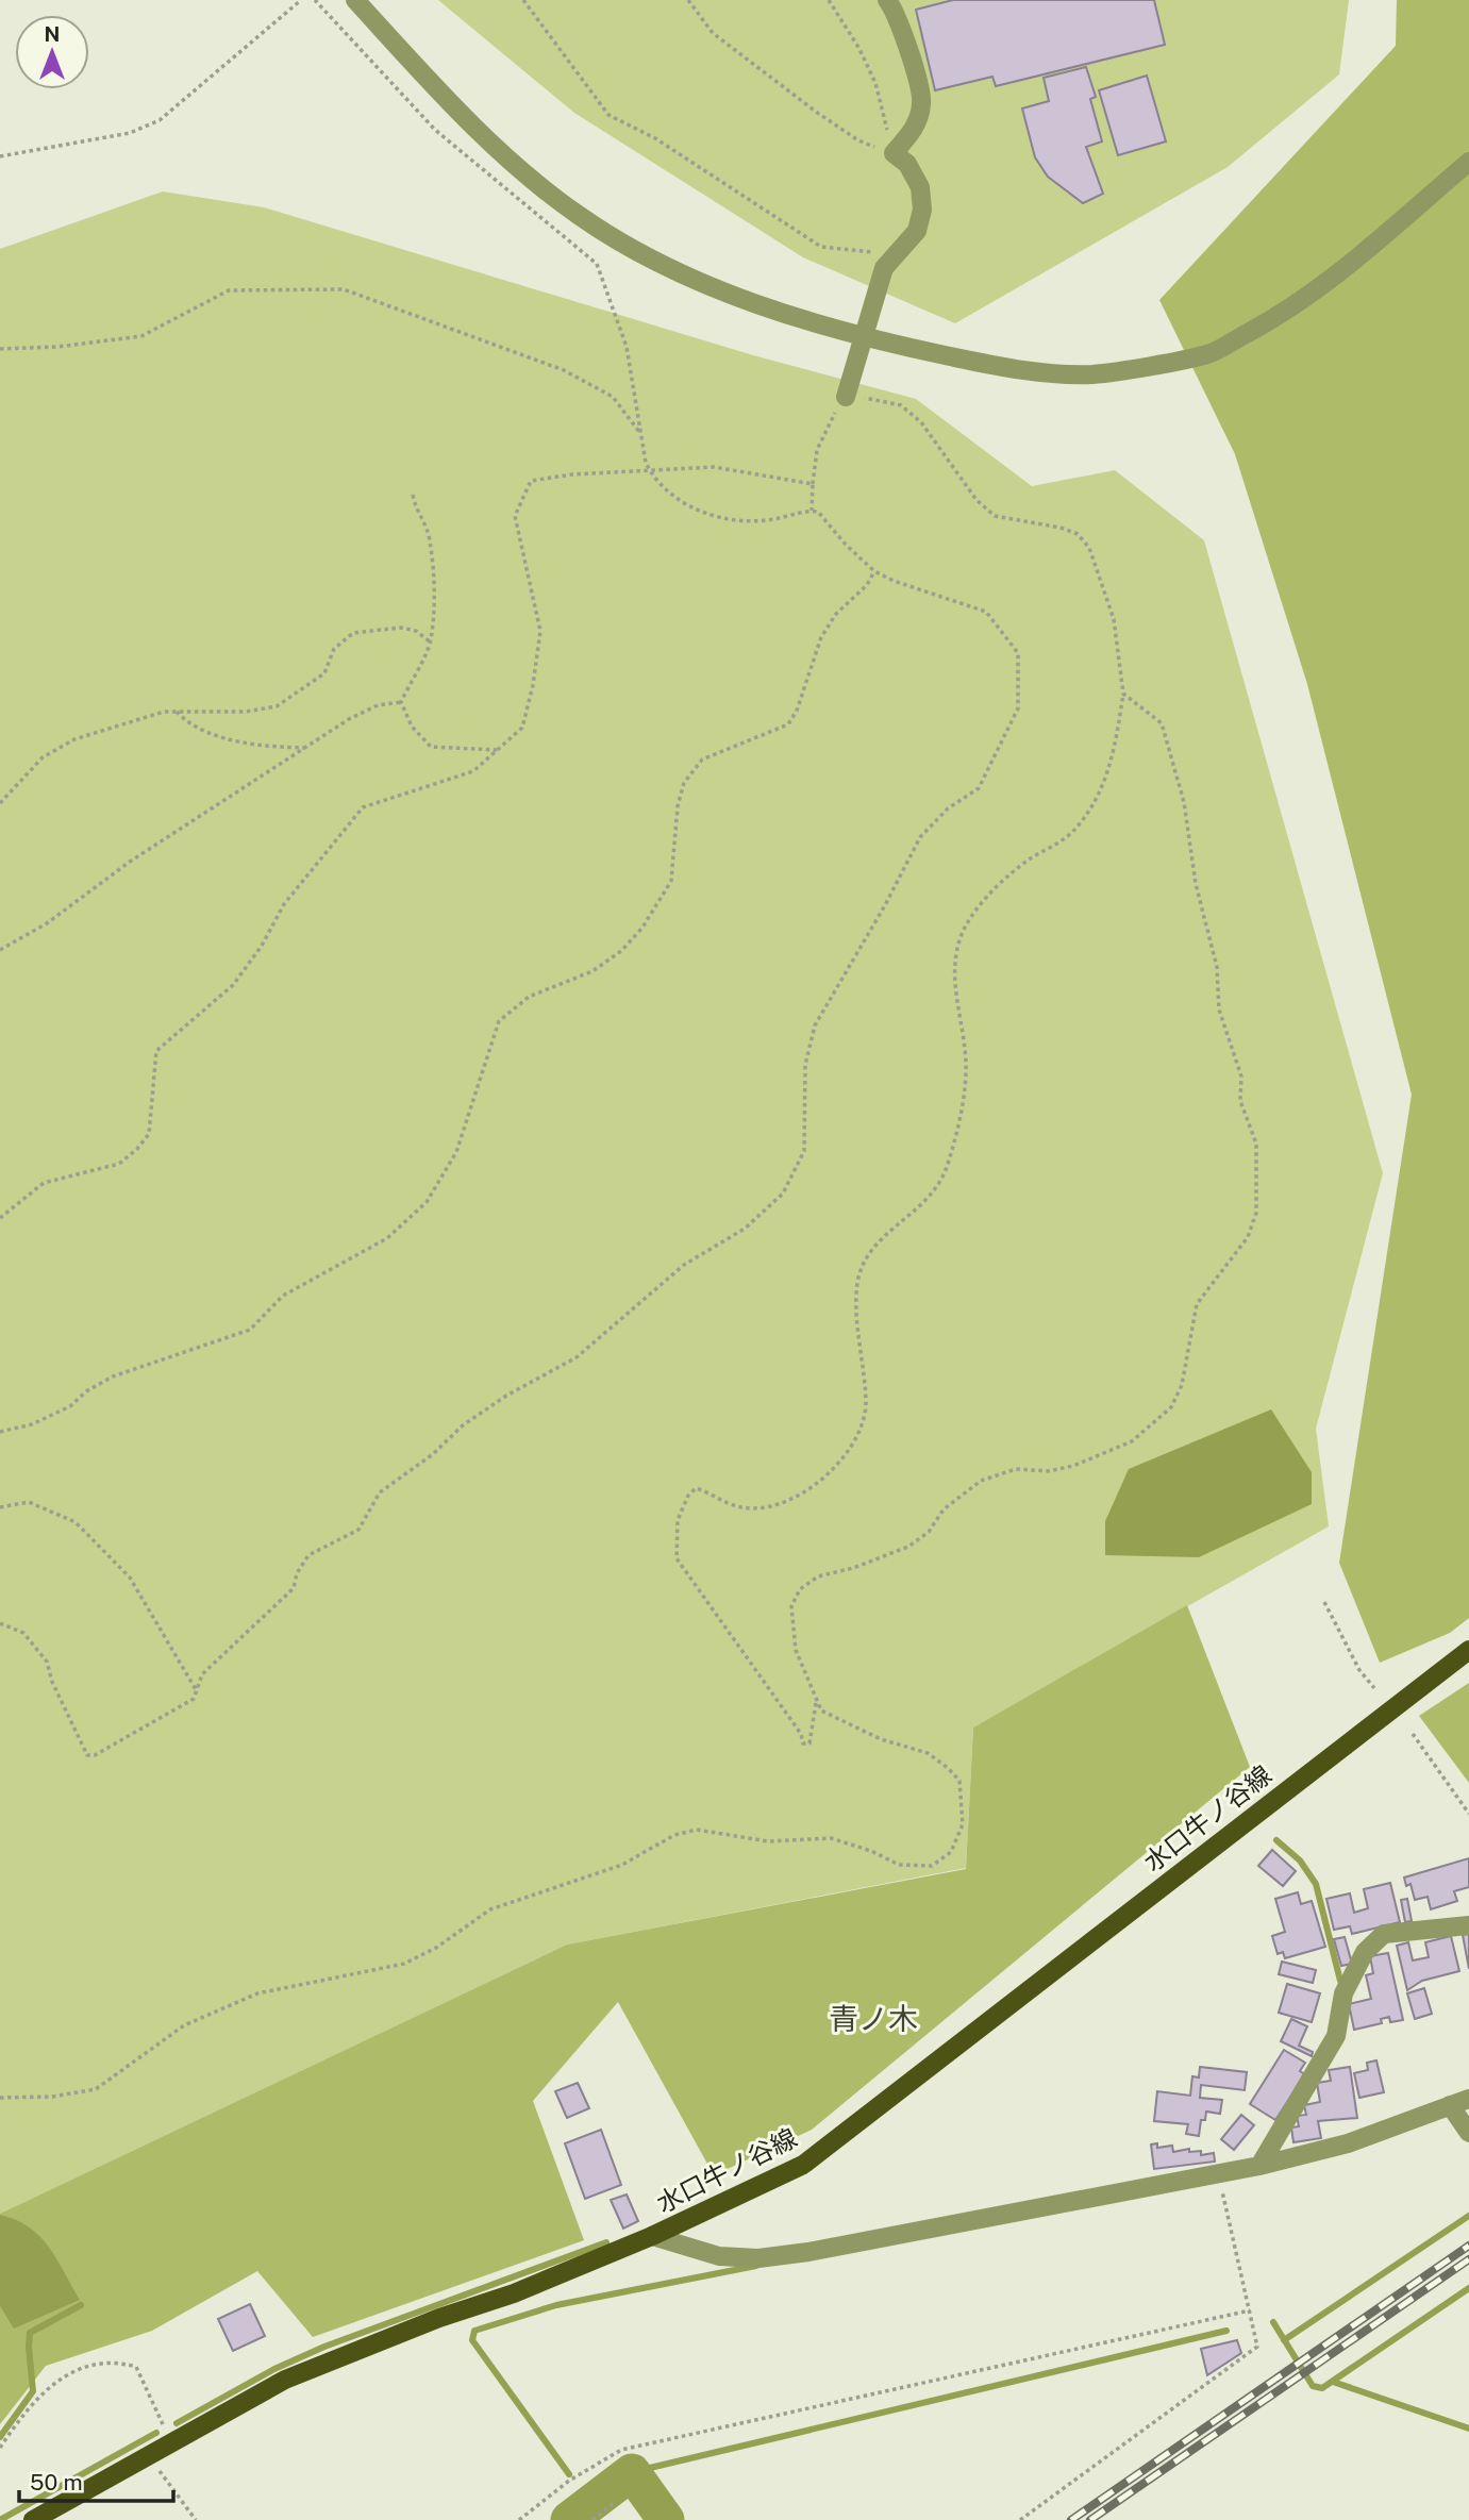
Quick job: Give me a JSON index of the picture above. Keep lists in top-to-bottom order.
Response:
{
  "streets": {
    "main road": ["水口牛ノ谷線"]
  },
  "districts": ["青ノ木"],
  "scale_bar": "50 m",
  "north": "top"
}
